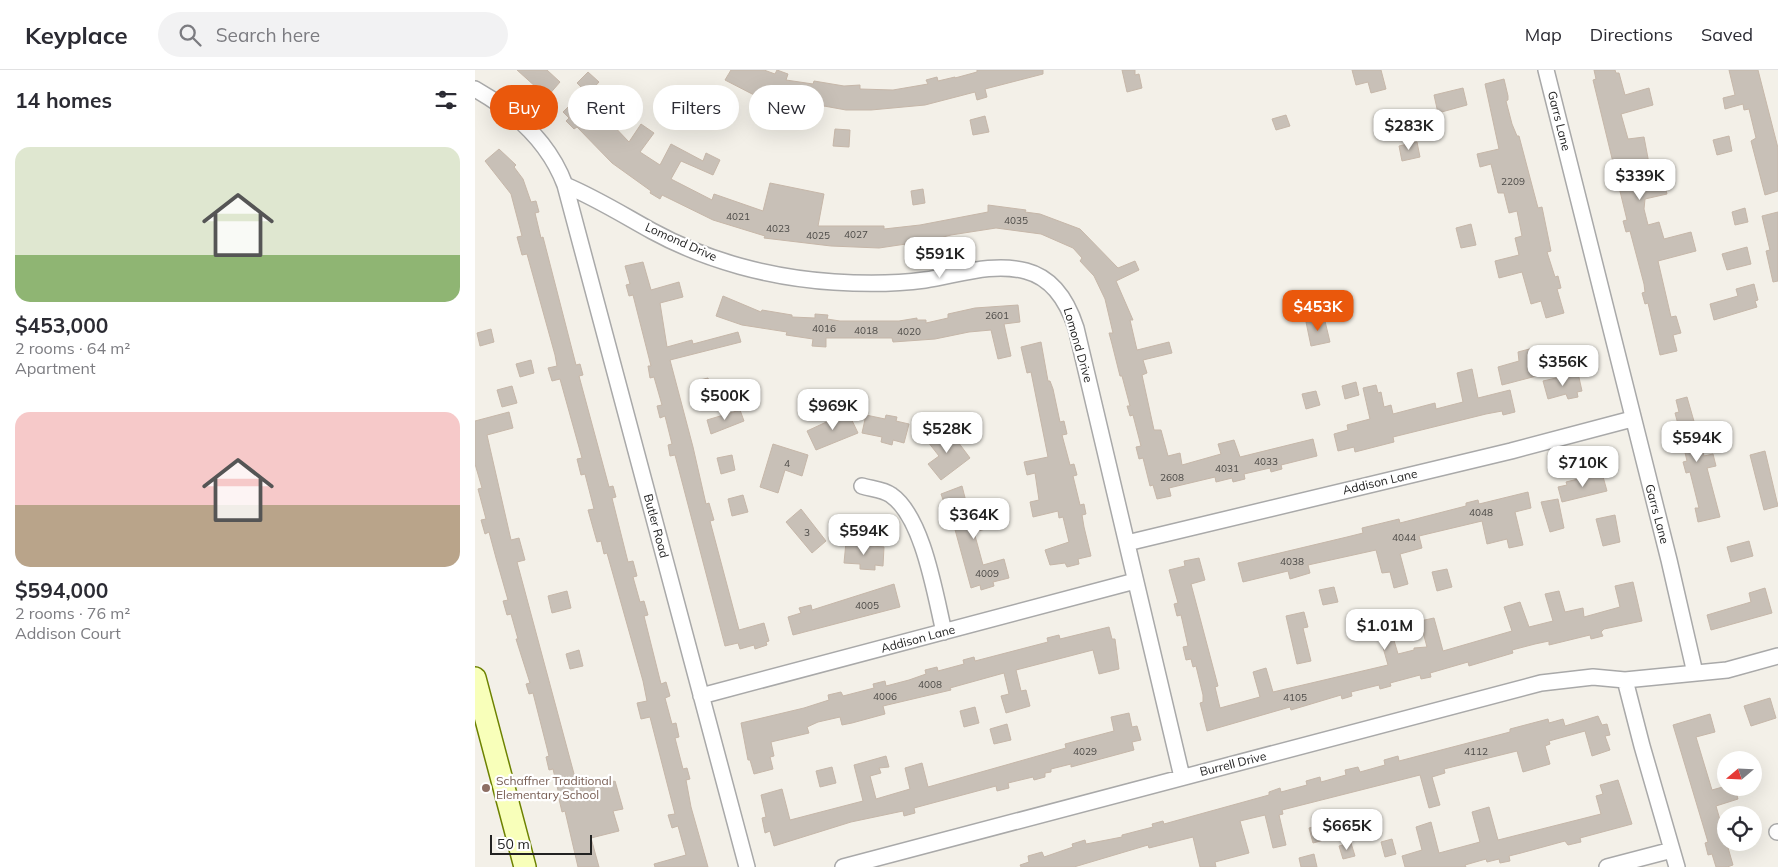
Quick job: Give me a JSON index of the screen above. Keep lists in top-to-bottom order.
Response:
{
  "streets": {
    "street": [
      "Garrs Lane",
      "Lomond Drive",
      "Addison Lane",
      "Butler Road",
      "Burrell Drive"
    ]
  },
  "crossings": [
    ["Garrs Lane", "Addison Lane"],
    ["Lomond Drive", "Addison Lane"],
    ["Lomond Drive", "Butler Road"],
    ["Lomond Drive", "Burrell Drive"],
    ["Addison Lane", "Butler Road"]
  ],
  "places": ["Schaffner Traditional Elementary School"],
  "house_numbers": [
    "2209",
    "4021",
    "4035",
    "4023",
    "4027",
    "4025",
    "2601",
    "4016",
    "4018",
    "4020",
    "4033",
    "4",
    "4031",
    "2608",
    "4048",
    "3",
    "4044",
    "4038",
    "4009",
    "4005",
    "4008",
    "4006",
    "4105",
    "4029",
    "4112"
  ],
  "scale_bar": "50 m",
  "north": "left",
  "page": {
    "header": "Keyplace",
    "search": "Search here",
    "nav": ["Map", "Directions", "Saved"],
    "heading": "14 homes",
    "chip": [
      "Buy",
      "Rent",
      "Filters",
      "New"
    ],
    "price": [
      "$283K",
      "$339K",
      "$591K",
      "$453K",
      "$356K",
      "$500K",
      "$969K",
      "$528K",
      "$594K",
      "$710K",
      "$364K",
      "$594K",
      "$1.01M",
      "$665K"
    ],
    "list": [
      {
        "name": "$453,000",
        "note": "2 rooms · 64 m² · Apartment"
      },
      {
        "name": "$594,000",
        "note": "2 rooms · 76 m² · Addison Court"
      }
    ],
    "scale": "50 m"
  }
}
